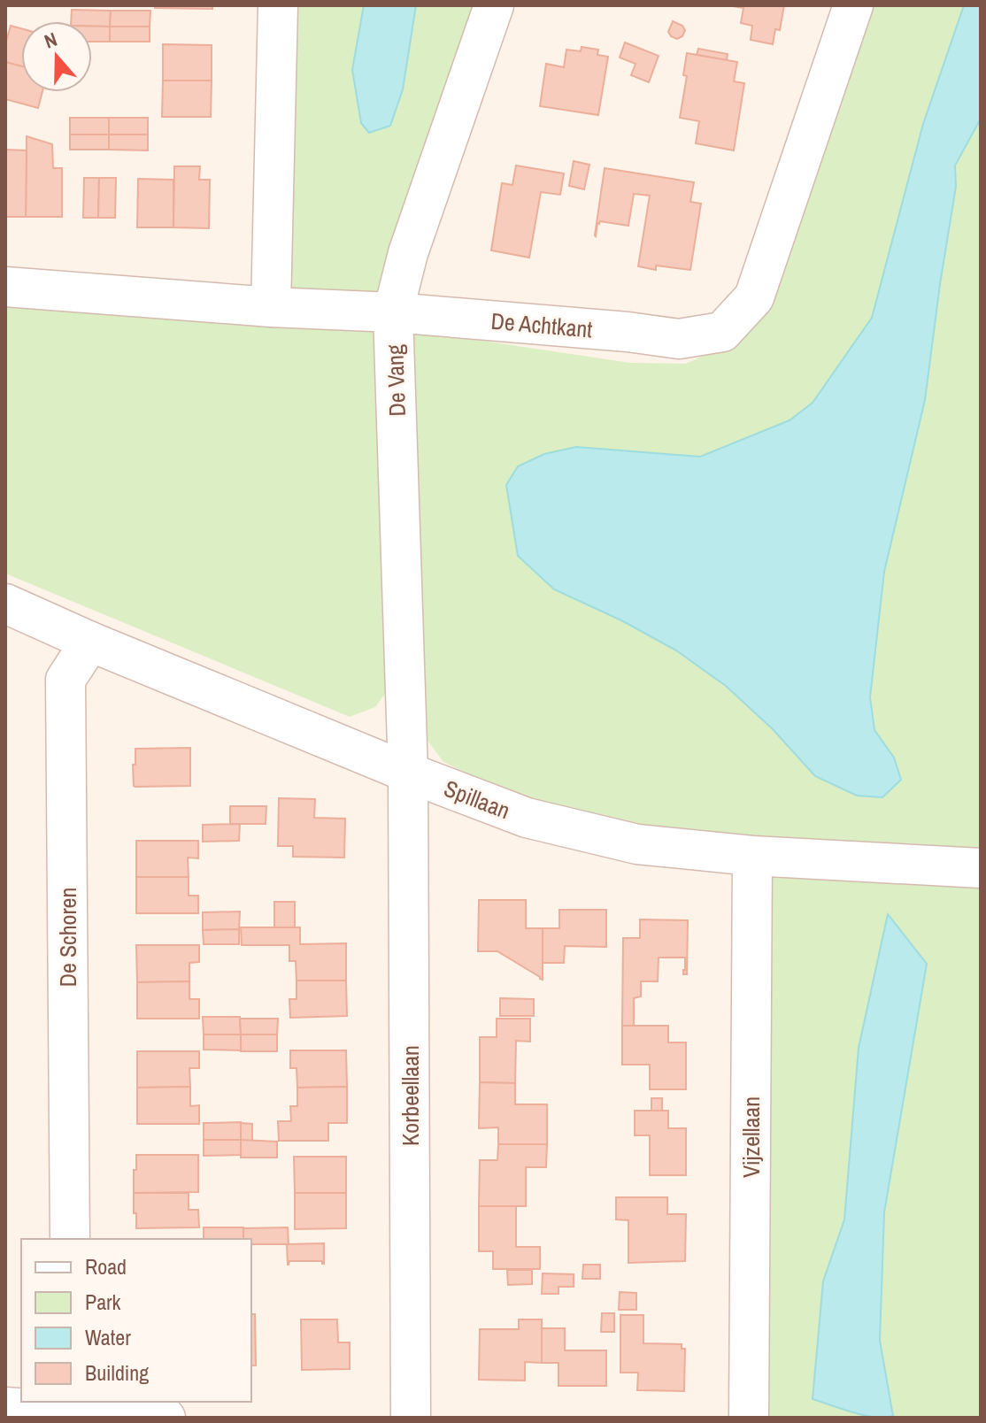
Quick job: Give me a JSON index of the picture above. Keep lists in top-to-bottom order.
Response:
{
  "streets": {
    "street": [
      "De Achtkant",
      "De Vang",
      "Spillaan",
      "De Schoren",
      "Korbeellaan",
      "Vijzellaan"
    ]
  },
  "crossings": [
    ["De Achtkant", "De Vang"],
    ["De Vang", "Spillaan"],
    ["De Vang", "Korbeellaan"],
    ["Spillaan", "De Schoren"],
    ["Spillaan", "Korbeellaan"],
    ["Spillaan", "Vijzellaan"]
  ],
  "legend": [
    "Road",
    "Park",
    "Water",
    "Building"
  ],
  "north": "top"
}
